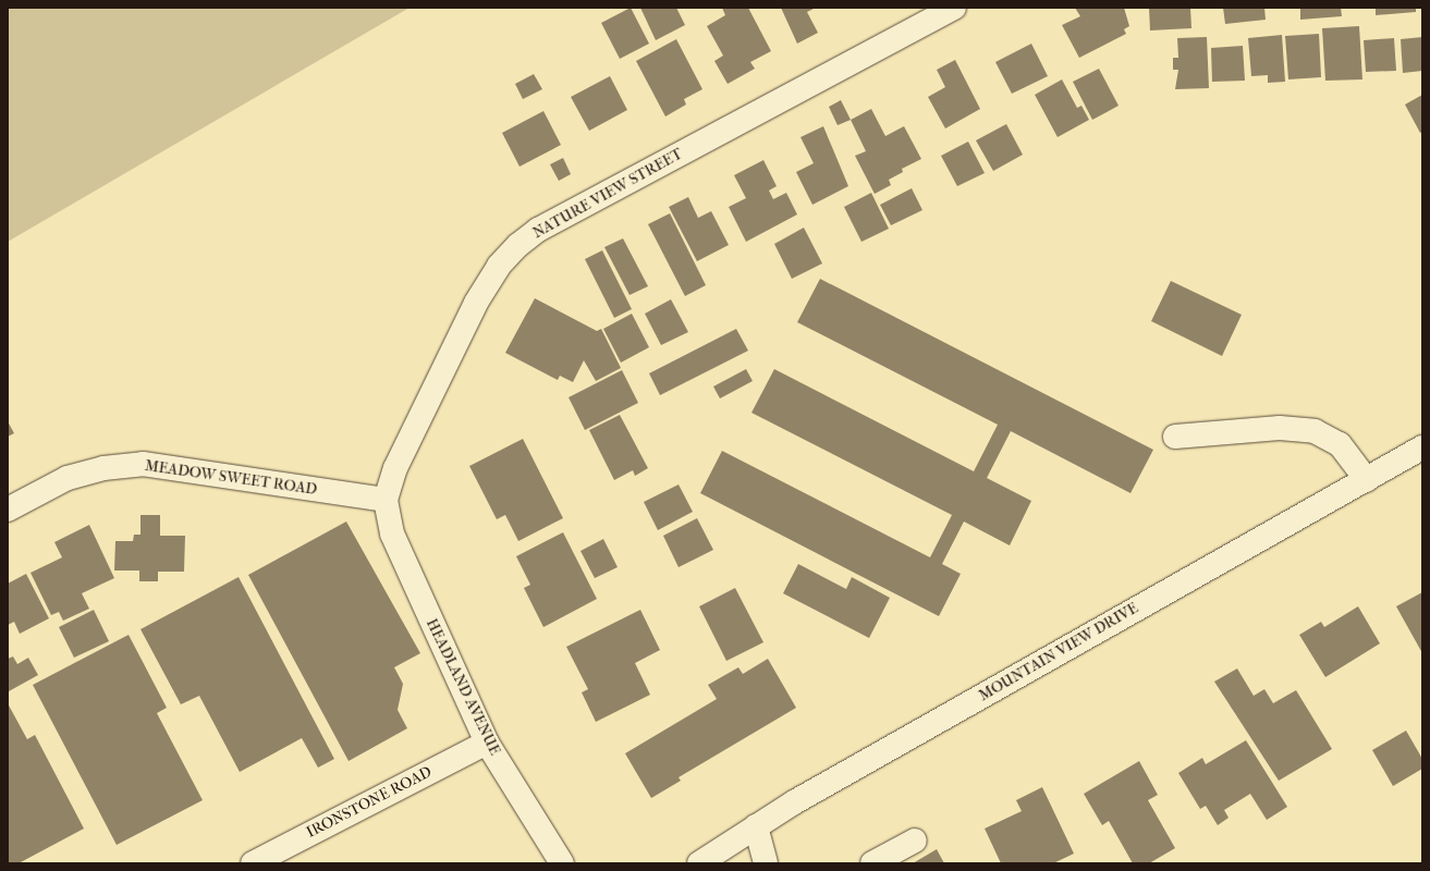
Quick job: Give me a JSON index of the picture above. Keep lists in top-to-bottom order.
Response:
{
  "streets": {
    "street": [
      "NATURE VIEW STREET",
      "MEADOW SWEET ROAD",
      "MOUNTAIN VIEW DRIVE",
      "HEADLAND AVENUE",
      "IRONSTONE ROAD"
    ]
  },
  "crossings": [
    ["NATURE VIEW STREET", "MEADOW SWEET ROAD"],
    ["NATURE VIEW STREET", "HEADLAND AVENUE"],
    ["MEADOW SWEET ROAD", "HEADLAND AVENUE"],
    ["HEADLAND AVENUE", "IRONSTONE ROAD"]
  ]
}
